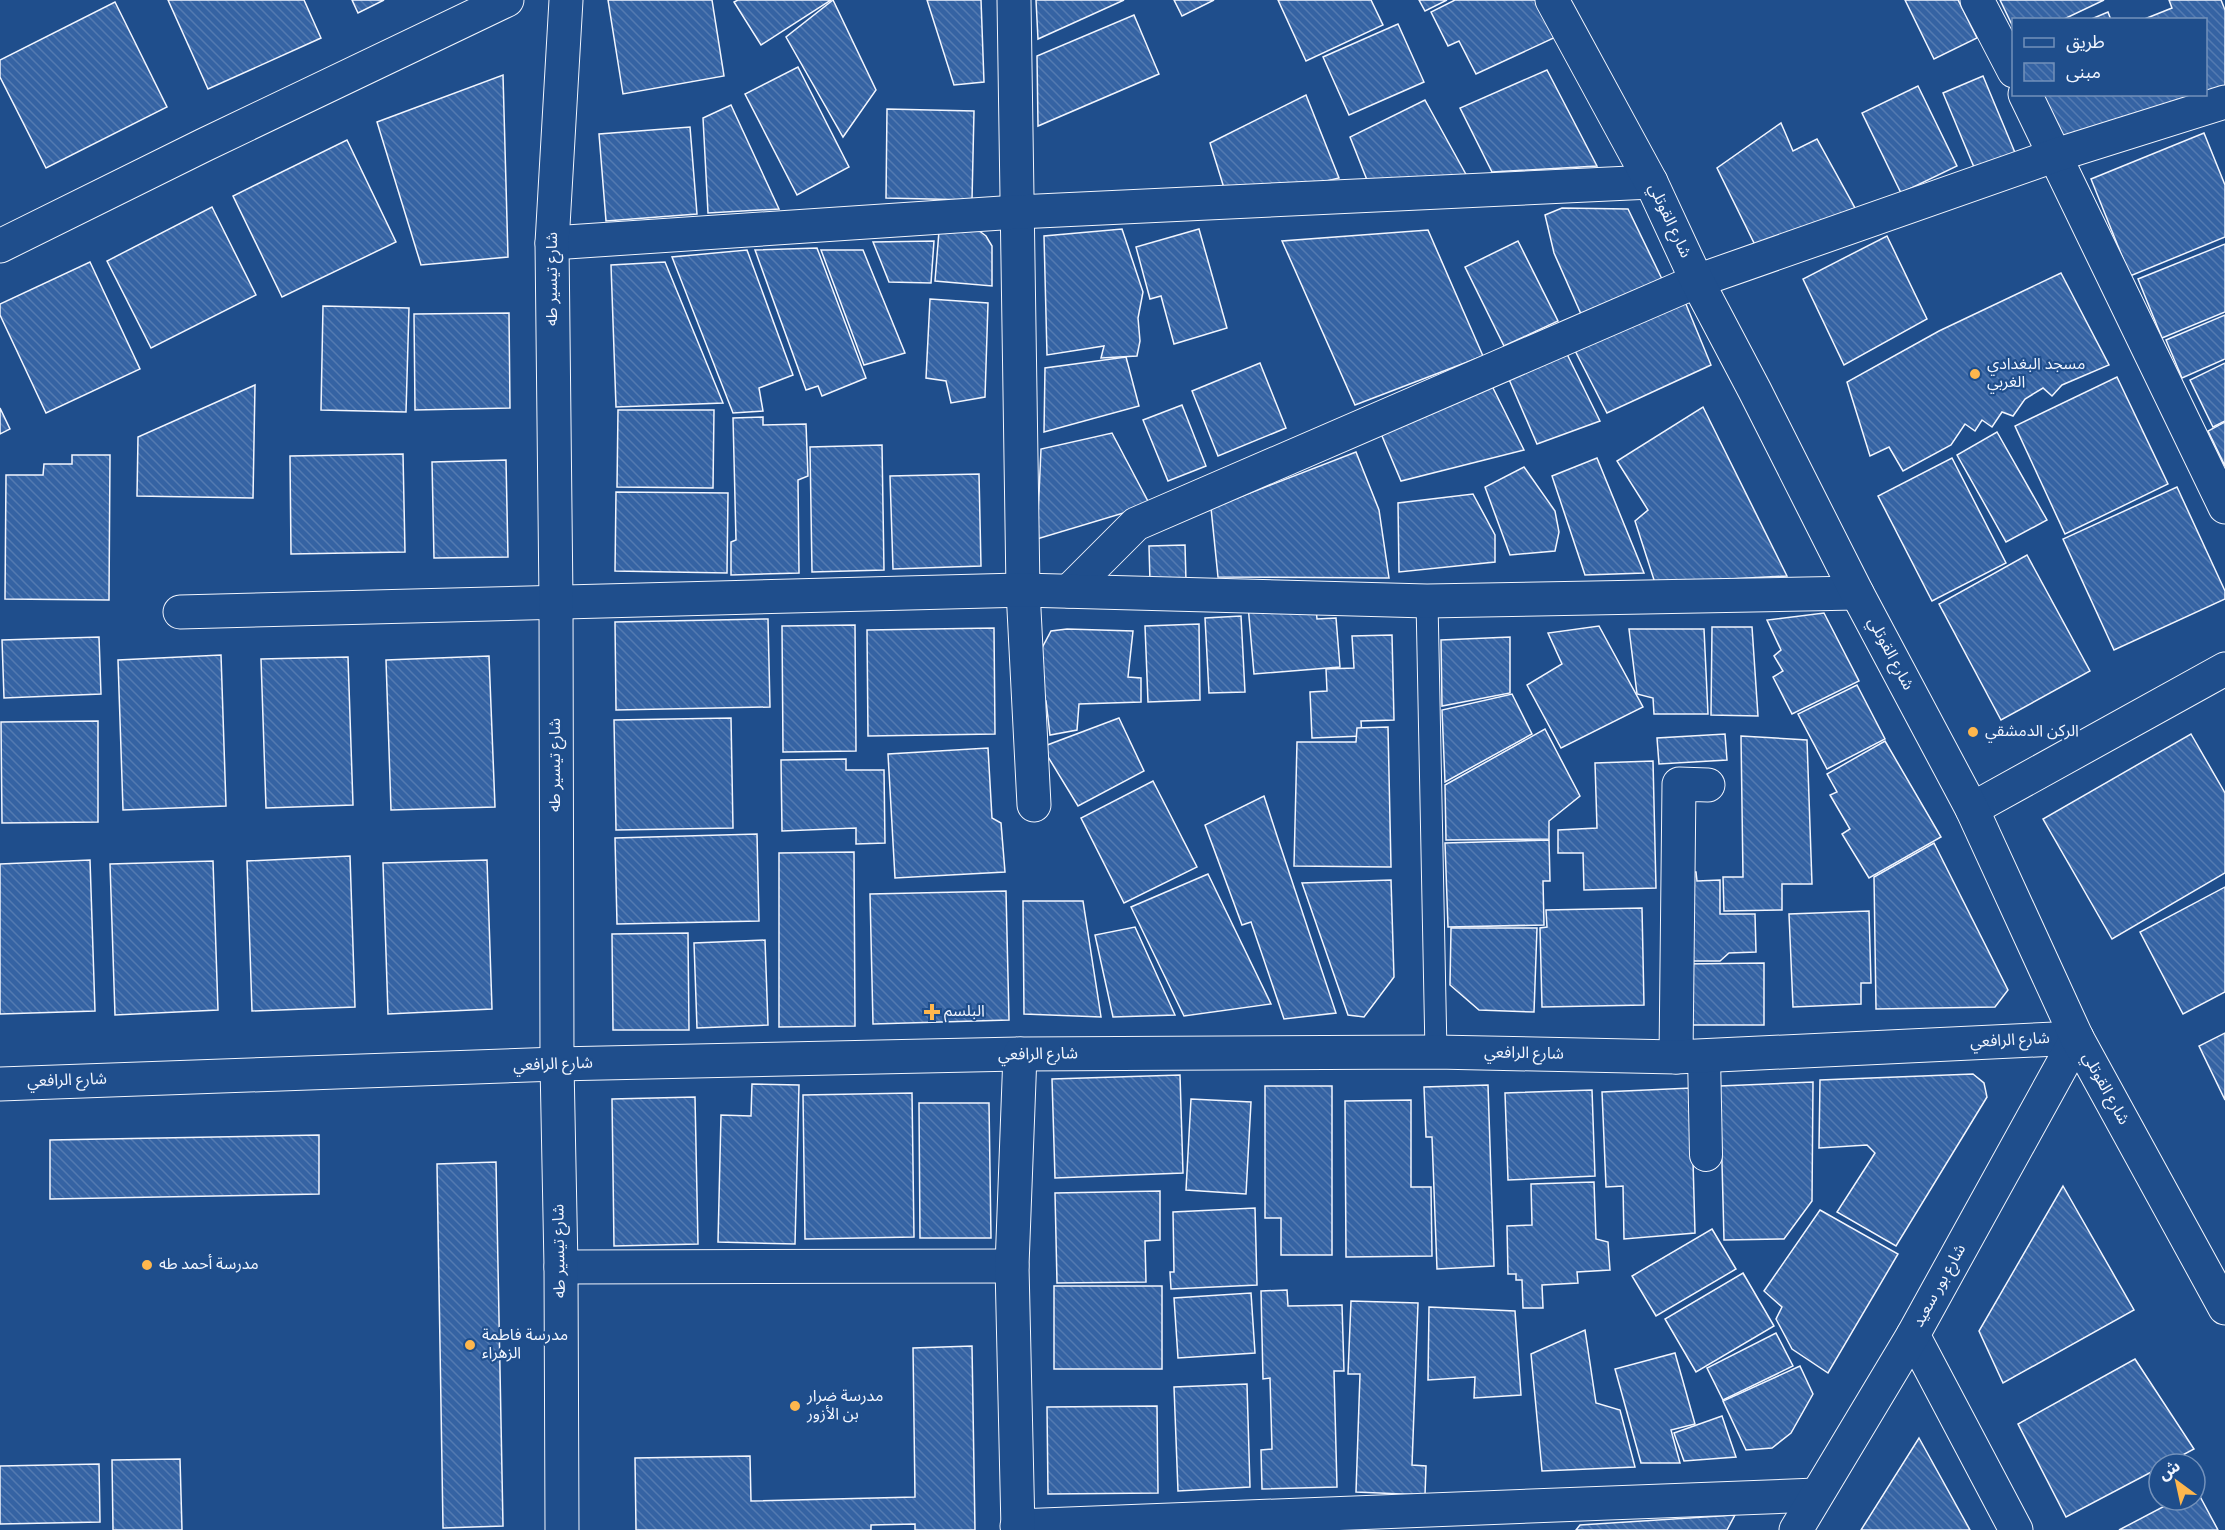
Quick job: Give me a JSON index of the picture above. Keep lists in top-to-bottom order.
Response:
{
  "streets": {
    "street": [
      "شارع القوتلي",
      "شارع تيسير طه",
      "شارع الرافعي",
      "شارع بور سعيد"
    ]
  },
  "crossings": [
    ["شارع القوتلي", "شارع الرافعي"],
    ["شارع القوتلي", "شارع بور سعيد"],
    ["شارع تيسير طه", "شارع الرافعي"],
    ["شارع الرافعي", "شارع بور سعيد"]
  ],
  "places": {
    "other": [
      "مسجد البغدادي الغربي",
      "الركن الدمشقي",
      "مدرسة أحمد طه",
      "مدرسة فاطمة الزهراء",
      "مدرسة ضرار بن الأزور"
    ],
    "health": ["البلسم"]
  },
  "legend": ["طريق", "مبنى"],
  "north": "top left"
}
